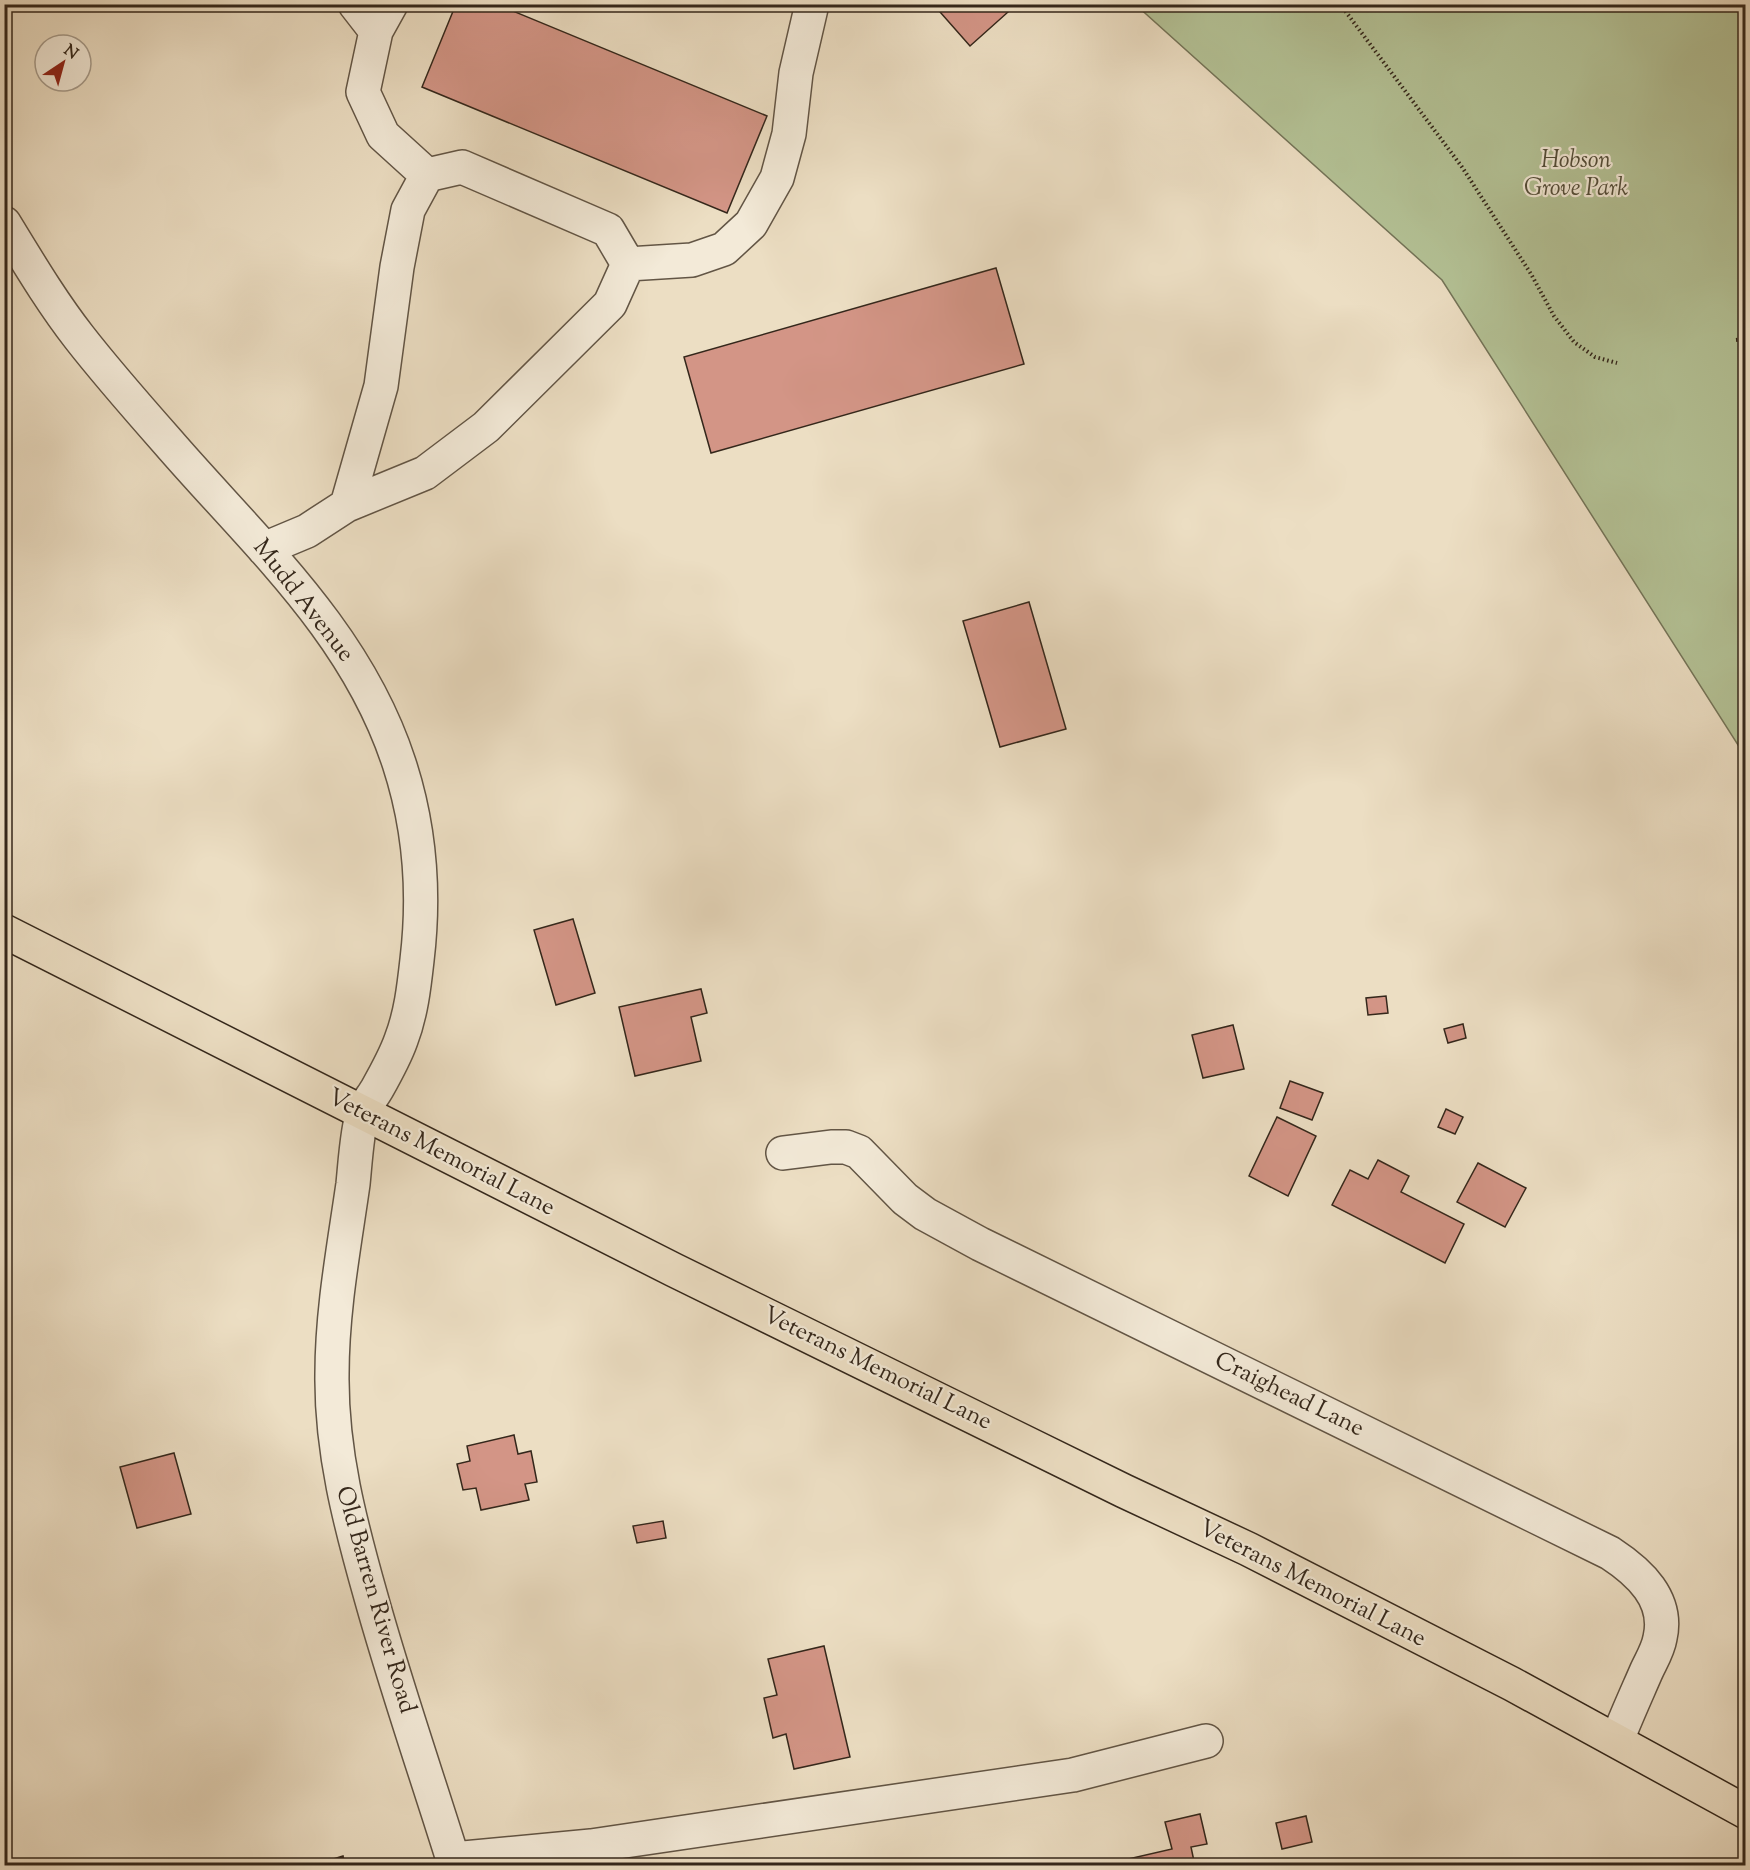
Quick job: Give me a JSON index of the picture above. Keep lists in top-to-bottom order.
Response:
{
  "streets": {
    "main road": ["Veterans Memorial Lane"],
    "street": ["Mudd Avenue", "Craighead Lane", "Old Barren River Road"]
  },
  "crossings": [
    ["Mudd Avenue", "Veterans Memorial Lane"],
    ["Mudd Avenue", "Old Barren River Road"],
    ["Veterans Memorial Lane", "Craighead Lane"],
    ["Veterans Memorial Lane", "Old Barren River Road"]
  ],
  "parks": ["Hobson Grove Park"],
  "north": "top right"
}
